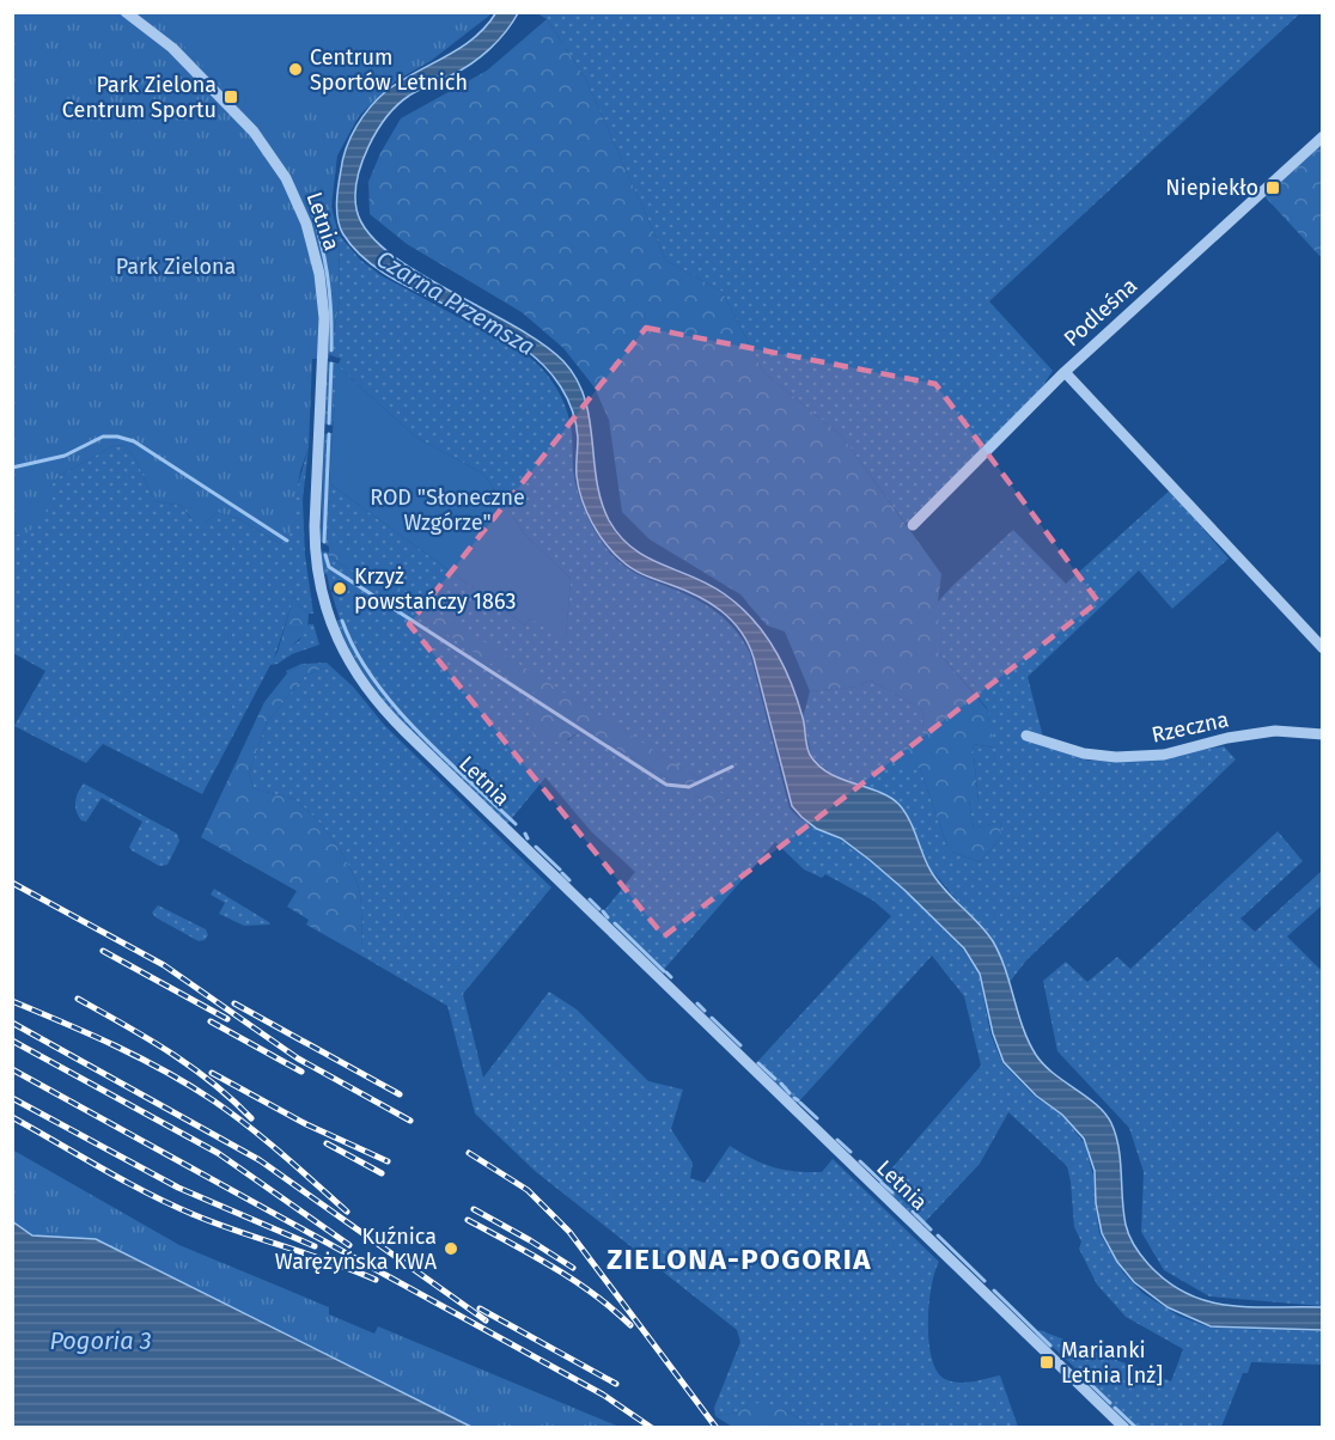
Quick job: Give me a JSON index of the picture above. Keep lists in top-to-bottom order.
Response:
{
  "streets": {
    "street": ["Letnia", "Podleśna", "Rzeczna"]
  },
  "districts": ["ZIELONA-POGORIA"],
  "water": ["Czarna Przemsza", "Pogoria 3"],
  "parks": ["Park Zielona", "ROD \"Słoneczne Wzgórze\""],
  "places": {
    "other": ["Centrum Sportów Letnich", "Krzyż powstańczy 1863", "Kuźnica Warężyńska KWA"],
    "transit": ["Park Zielona Centrum Sportu", "Niepiekło", "Marianki Letnia [nż]"]
  }
}
